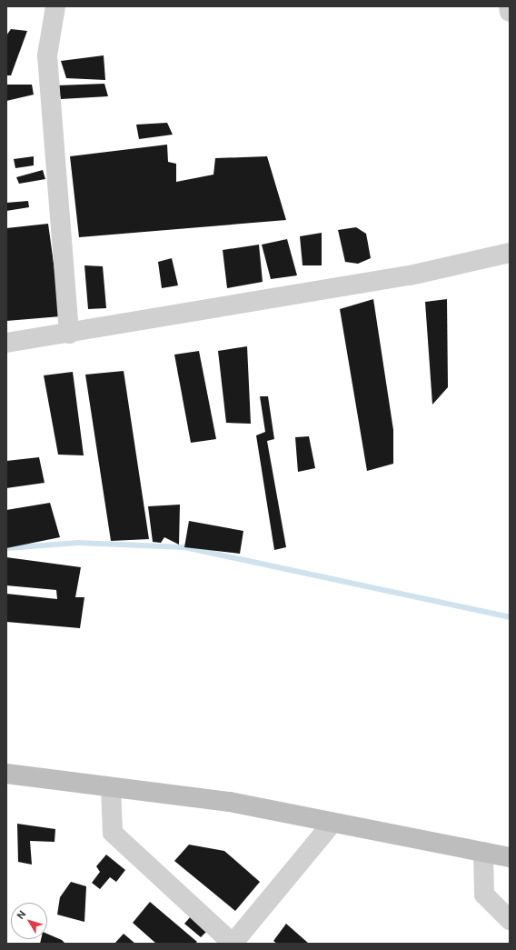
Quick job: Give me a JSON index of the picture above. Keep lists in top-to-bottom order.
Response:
{
  "north": "top left"
}
